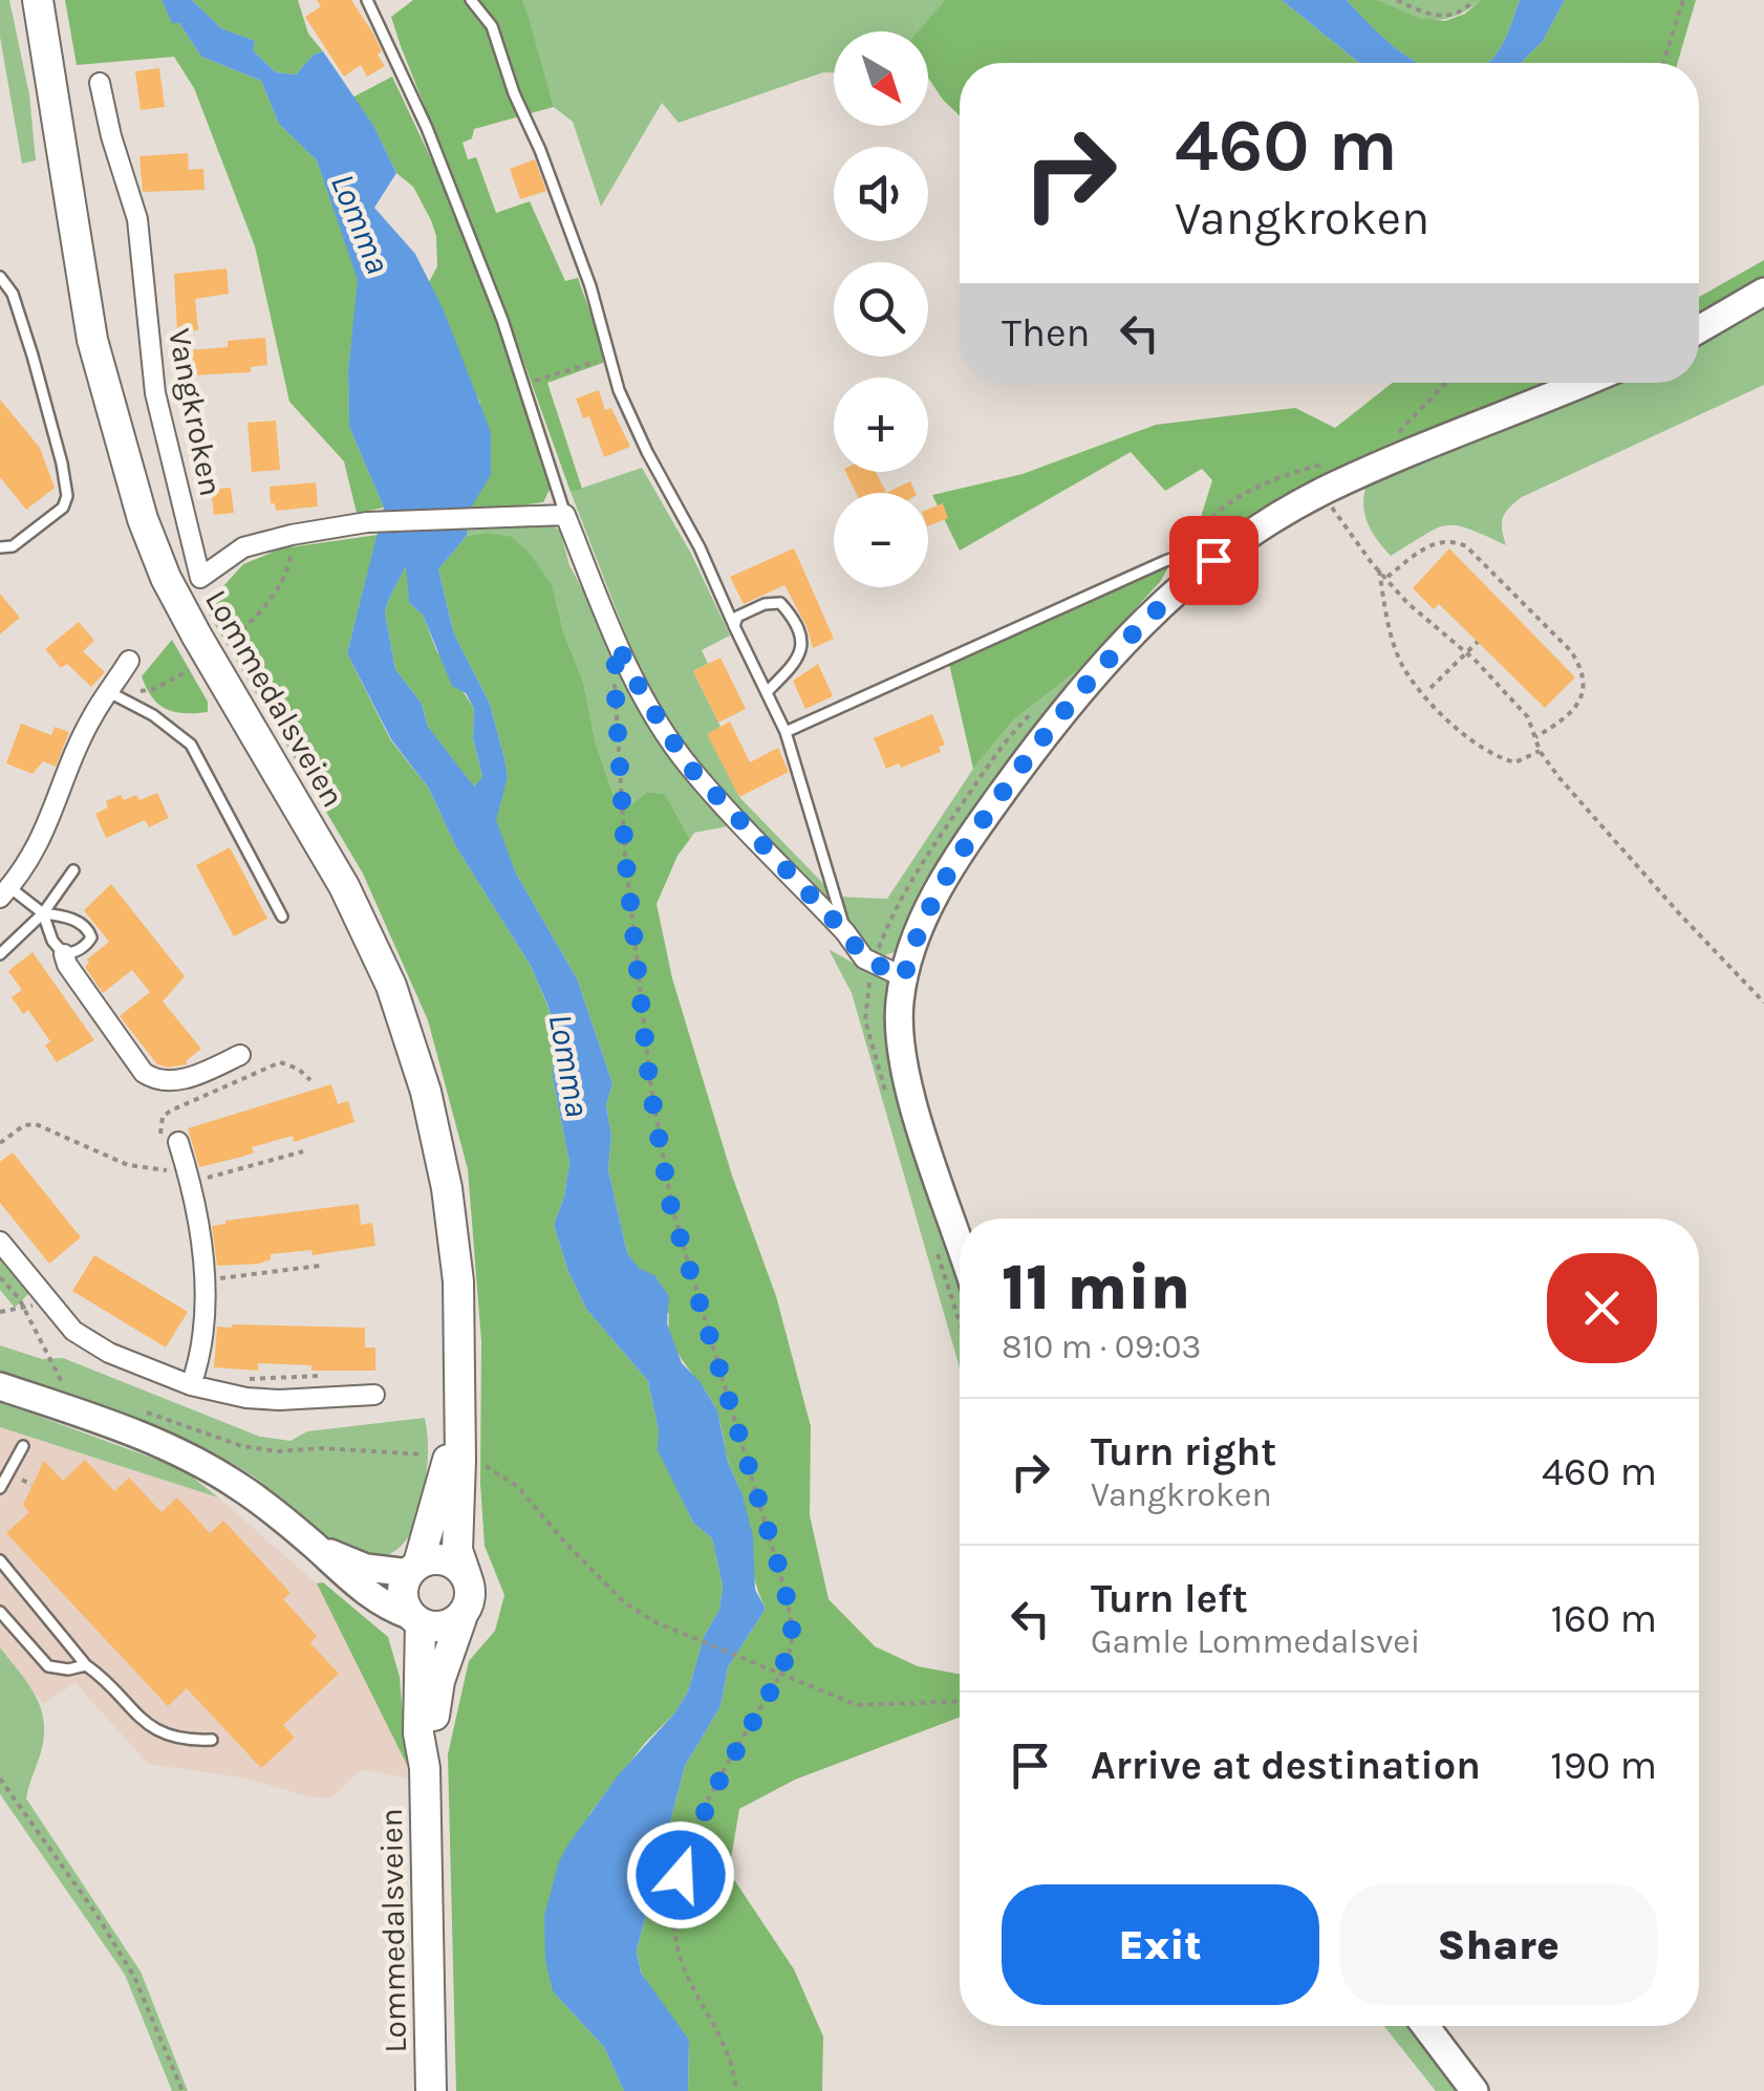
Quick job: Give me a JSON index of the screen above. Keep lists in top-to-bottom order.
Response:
{
  "streets": {
    "main road": ["Lommedalsveien"],
    "street": ["Vangkroken"]
  },
  "water": ["Lomma"],
  "north": "bottom right",
  "page": {
    "map_buttons": ["+", "−"],
    "turn": ["460 m", "Vangkroken"],
    "then": "Then",
    "heading": ["11 min", "810 m · 09:03"],
    "list": [
      {
        "name": "Turn right",
        "note": "Vangkroken",
        "value": "460 m"
      },
      {
        "name": "Turn left",
        "note": "Gamle Lommedalsvei",
        "value": "160 m"
      },
      {
        "name": "Arrive at destination",
        "value": "190 m"
      }
    ],
    "buttons": ["Exit", "Share"]
  }
}
